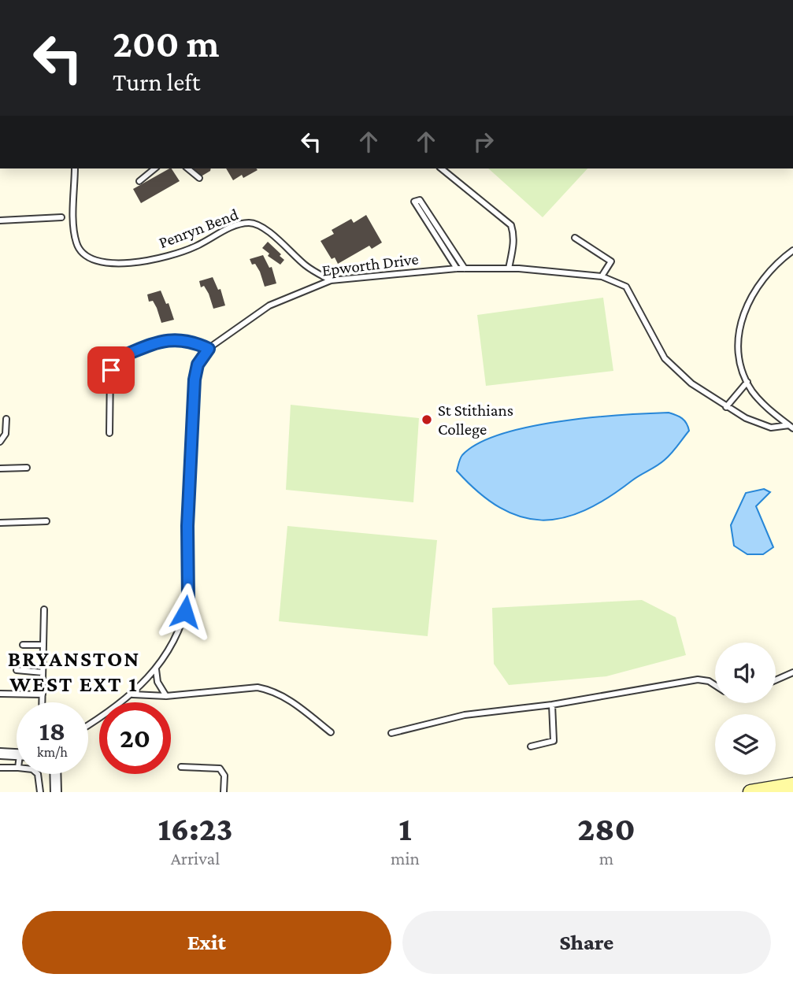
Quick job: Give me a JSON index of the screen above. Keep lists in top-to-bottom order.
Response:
{
  "streets": {
    "lane": ["Penryn Bend", "Epworth Drive"]
  },
  "crossings": [
    ["Penryn Bend", "Epworth Drive"]
  ],
  "districts": ["BRYANSTON WEST EXT 1"],
  "places": ["St Stithians College"],
  "page": {
    "turn": ["200 m", "Turn left"],
    "speed": "18 km/h",
    "limit": "20",
    "eta": [
      "16:23",
      "Arrival",
      "1",
      "min",
      "280",
      "m"
    ],
    "buttons": ["Exit", "Share"]
  }
}
